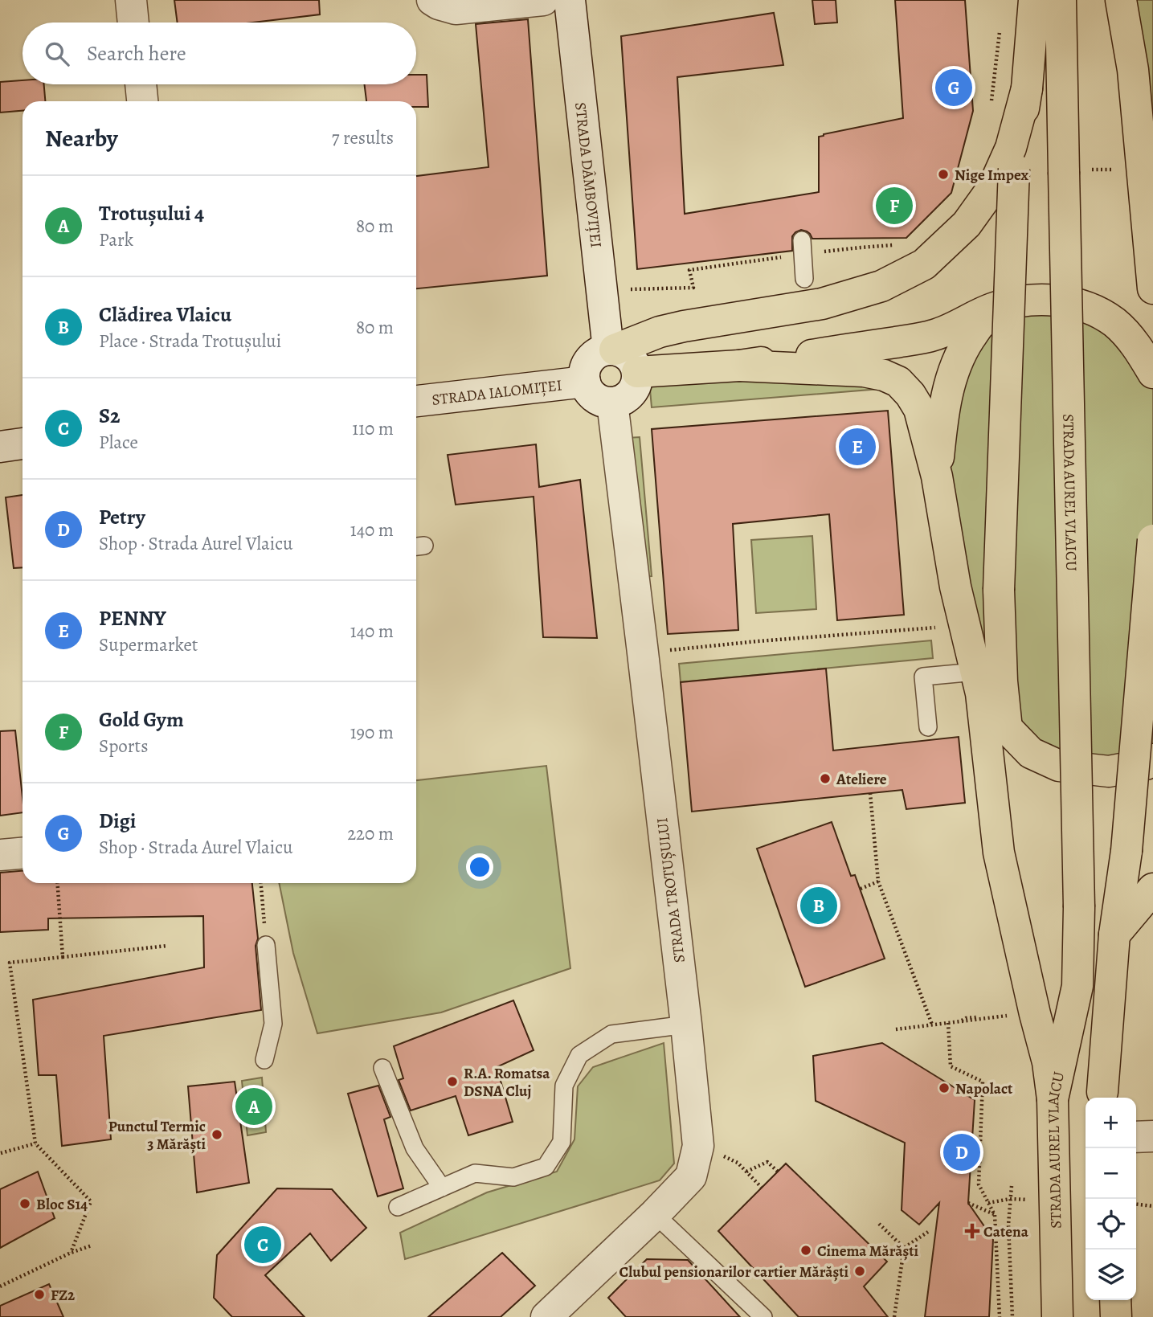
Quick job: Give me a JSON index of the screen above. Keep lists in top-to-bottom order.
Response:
{
  "streets": {
    "main road": ["STRADA AUREL VLAICU"],
    "street": ["STRADA DÂMBOVIȚEI", "STRADA IALOMIȚEI", "STRADA TROTUȘULUI"]
  },
  "crossings": [
    ["STRADA DÂMBOVIȚEI", "STRADA IALOMIȚEI"],
    ["STRADA DÂMBOVIȚEI", "STRADA TROTUȘULUI"],
    ["STRADA IALOMIȚEI", "STRADA TROTUȘULUI"]
  ],
  "places": {
    "other": [
      "Nige Impex",
      "Ateliere",
      "R.A. Romatsa DSNA Cluj",
      "Napolact",
      "Punctul Termic 3 Mărăști",
      "Bloc S14",
      "Cinema Mărăști",
      "Clubul pensionarilor cartier Mărăști",
      "FZ2"
    ],
    "health": ["Catena"]
  },
  "page": {
    "search": "Search here",
    "pins": [
      "G",
      "F",
      "E",
      "B",
      "A",
      "D",
      "C"
    ],
    "heading": ["Nearby", "7 results"],
    "list": [
      {
        "mark": "A",
        "name": "Trotușului 4",
        "note": "Park",
        "value": "80 m"
      },
      {
        "mark": "B",
        "name": "Clădirea Vlaicu",
        "note": "Place · Strada Trotușului",
        "value": "80 m"
      },
      {
        "mark": "C",
        "name": "S2",
        "note": "Place",
        "value": "110 m"
      },
      {
        "mark": "D",
        "name": "Petry",
        "note": "Shop · Strada Aurel Vlaicu",
        "value": "140 m"
      },
      {
        "mark": "E",
        "name": "PENNY",
        "note": "Supermarket",
        "value": "140 m"
      },
      {
        "mark": "F",
        "name": "Gold Gym",
        "note": "Sports",
        "value": "190 m"
      },
      {
        "mark": "G",
        "name": "Digi",
        "note": "Shop · Strada Aurel Vlaicu",
        "value": "220 m"
      }
    ],
    "map_buttons": ["+", "−"]
  }
}
